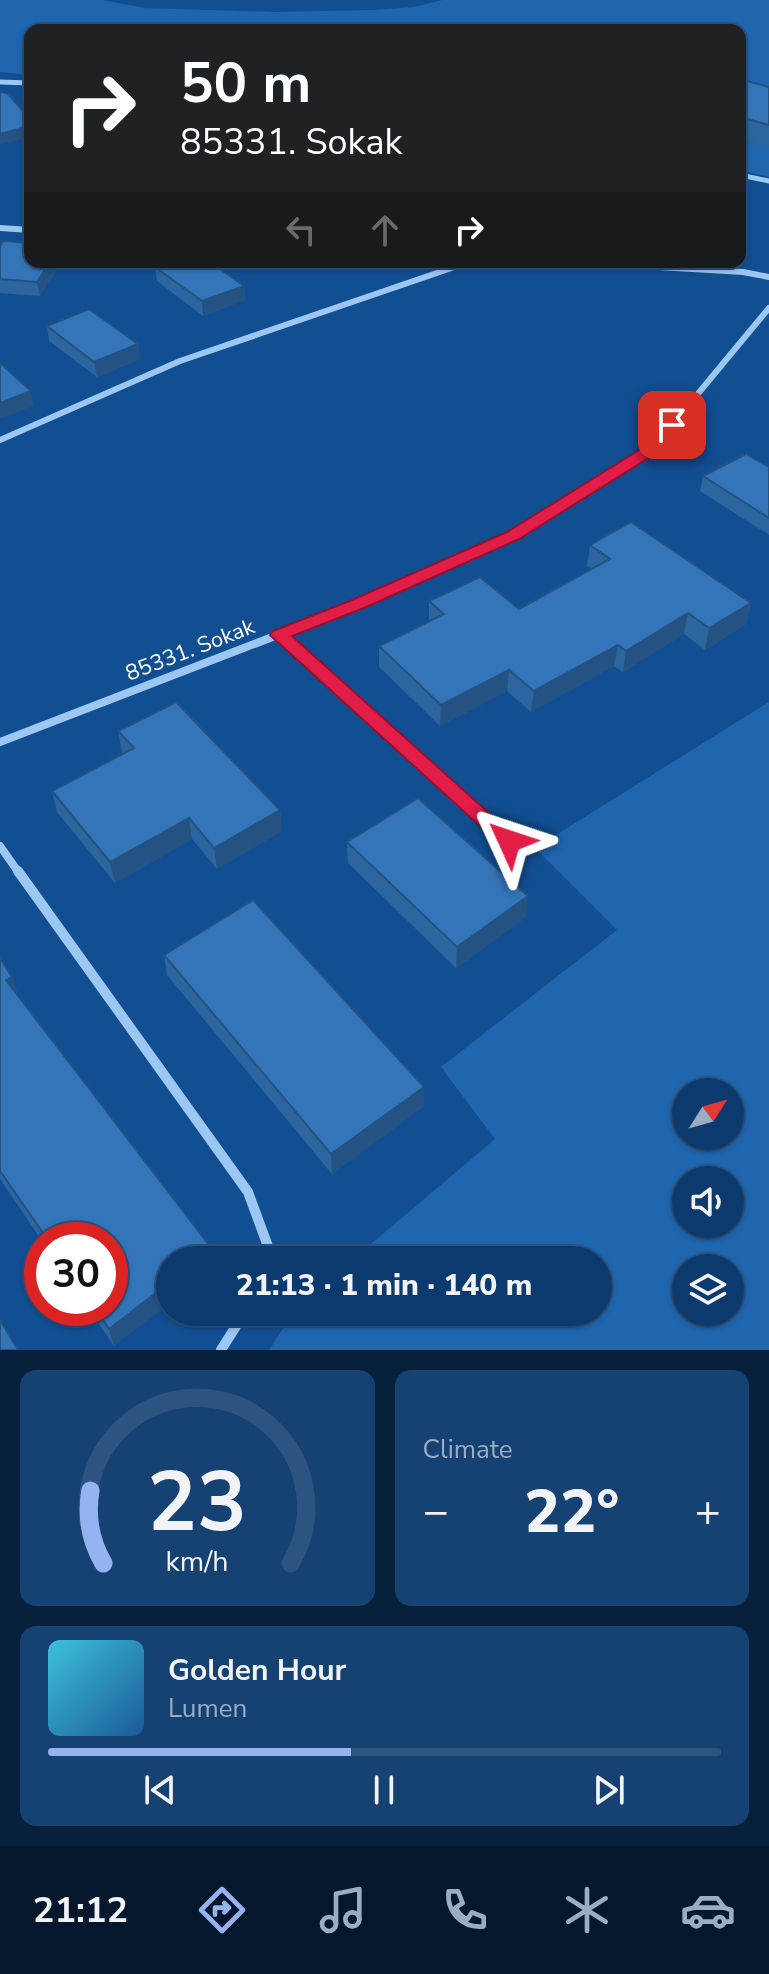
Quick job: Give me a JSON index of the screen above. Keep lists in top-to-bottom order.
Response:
{
  "streets": {
    "street": ["85331. Sokak"]
  },
  "north": "top right",
  "page": {
    "turn": ["50 m", "85331. Sokak"],
    "limit": "30",
    "trip": "21:13 · 1 min · 140 m",
    "tile": "Climate",
    "heat": ["−", "22°", "+"],
    "song": ["Golden Hour", "Lumen"],
    "tabs": "21:12",
    "gauge": ["23", "km/h"]
  }
}
